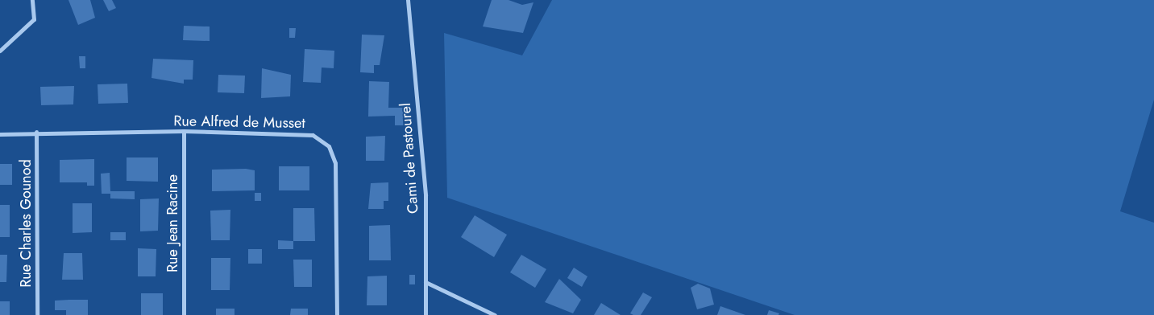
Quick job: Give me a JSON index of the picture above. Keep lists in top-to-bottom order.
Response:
{
  "streets": {
    "street": [
      "Rue Alfred de Musset",
      "Cami de Pastourel",
      "Rue Charles Gounod",
      "Rue Jean Racine"
    ]
  },
  "crossings": [
    ["Rue Alfred de Musset", "Rue Charles Gounod"],
    ["Rue Alfred de Musset", "Rue Jean Racine"]
  ]
}
